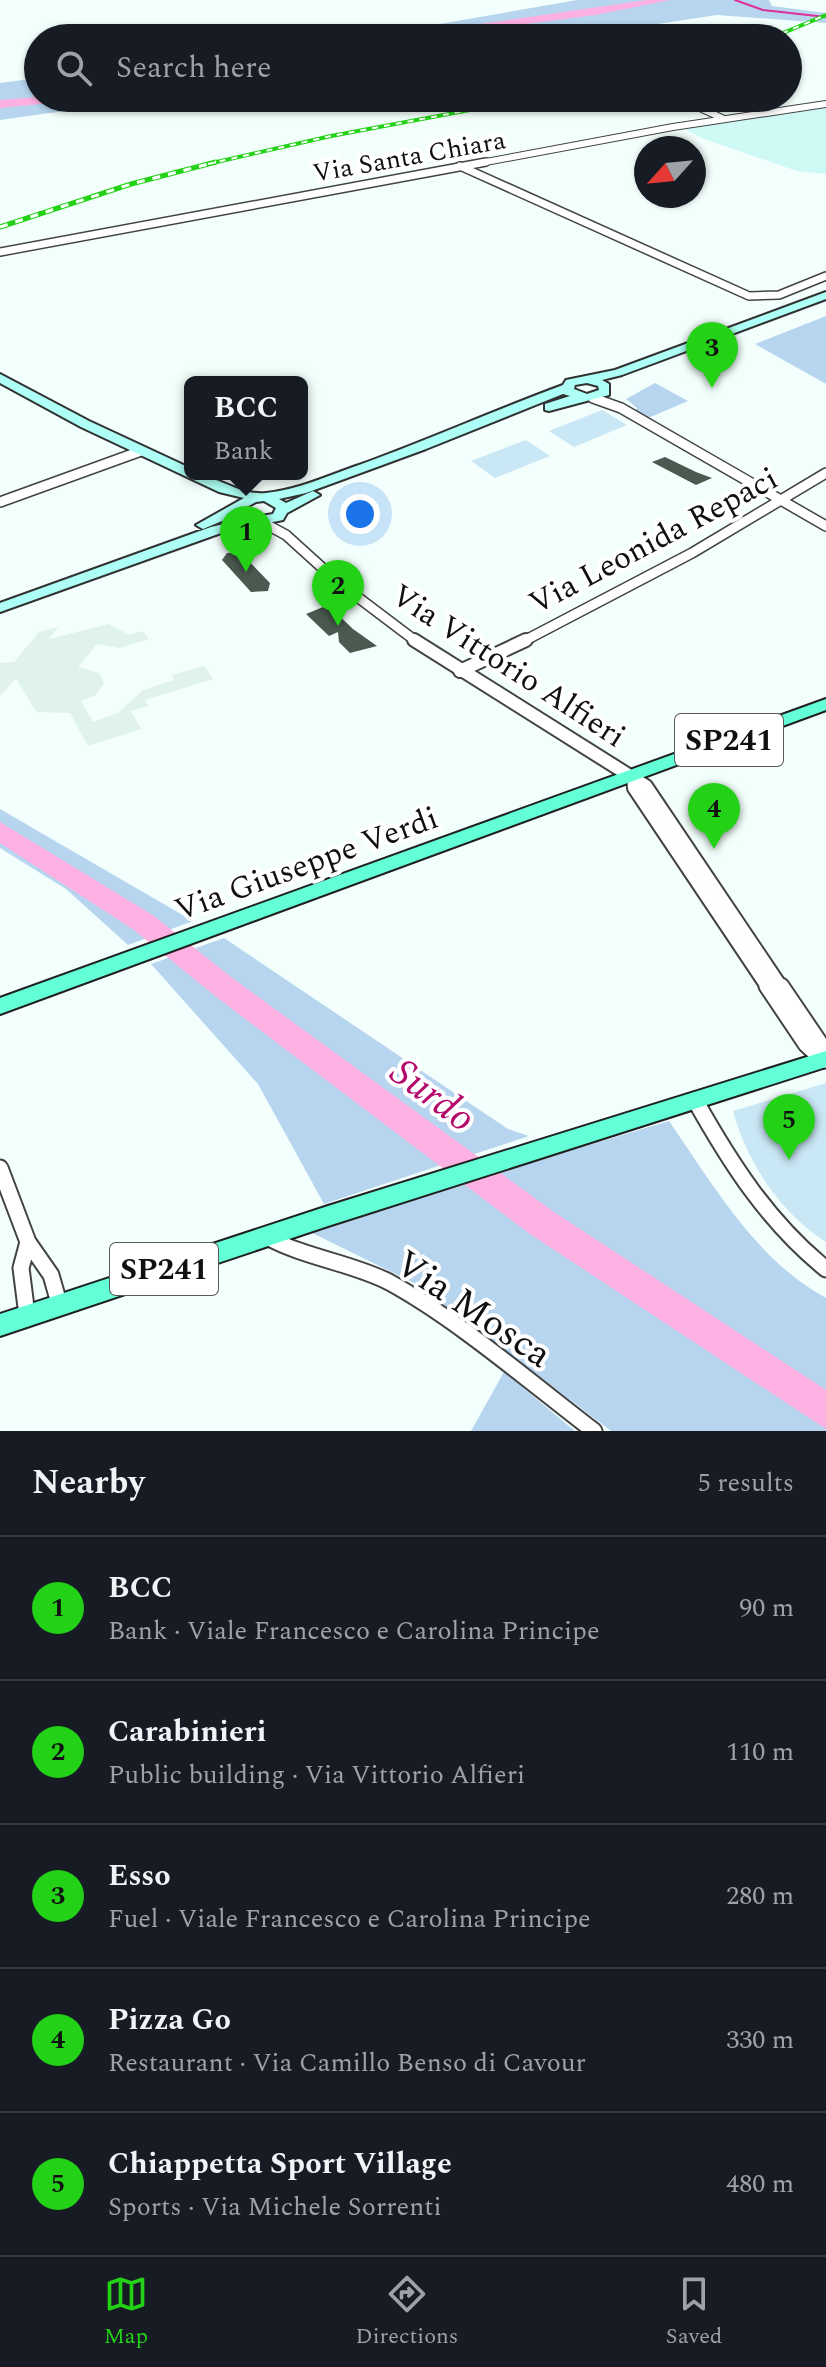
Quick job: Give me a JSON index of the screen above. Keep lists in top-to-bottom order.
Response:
{
  "streets": {
    "main road": ["SP241", "Via Giuseppe Verdi"],
    "street": [
      "Via Santa Chiara",
      "Via Leonida Repaci",
      "Via Vittorio Alfieri",
      "Via Mosca"
    ]
  },
  "crossings": [
    ["Via Leonida Repaci", "Via Vittorio Alfieri"],
    ["Via Vittorio Alfieri", "SP241"],
    ["Via Vittorio Alfieri", "Via Giuseppe Verdi"],
    ["SP241", "Via Giuseppe Verdi"],
    ["SP241", "Via Mosca"]
  ],
  "water": ["Surdo"],
  "north": "bottom left",
  "page": {
    "search": "Search here",
    "pins": [
      "3",
      "1",
      "2",
      "4",
      "5"
    ],
    "popup": ["BCC", "Bank"],
    "heading": ["Nearby", "5 results"],
    "list": [
      {
        "mark": "1",
        "name": "BCC",
        "note": "Bank · Viale Francesco e Carolina Principe",
        "value": "90 m"
      },
      {
        "mark": "2",
        "name": "Carabinieri",
        "note": "Public building · Via Vittorio Alfieri",
        "value": "110 m"
      },
      {
        "mark": "3",
        "name": "Esso",
        "note": "Fuel · Viale Francesco e Carolina Principe",
        "value": "280 m"
      },
      {
        "mark": "4",
        "name": "Pizza Go",
        "note": "Restaurant · Via Camillo Benso di Cavour",
        "value": "330 m"
      },
      {
        "mark": "5",
        "name": "Chiappetta Sport Village",
        "note": "Sports · Via Michele Sorrenti",
        "value": "480 m"
      }
    ],
    "nav": ["Map", "Directions", "Saved"]
  }
}
